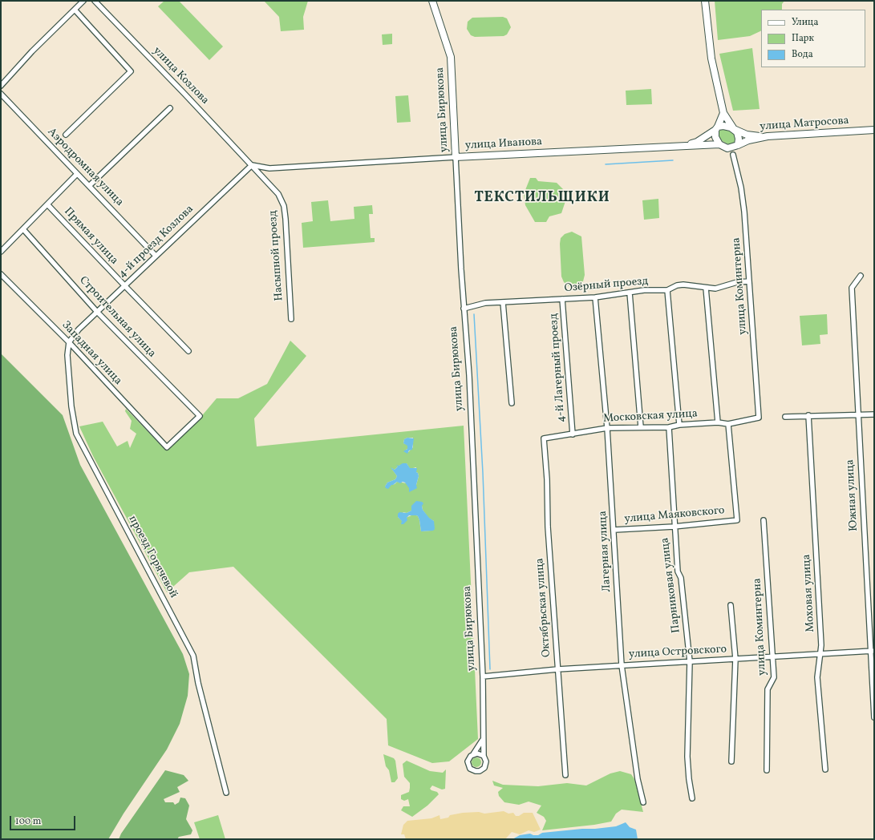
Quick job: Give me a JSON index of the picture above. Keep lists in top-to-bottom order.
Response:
{
  "streets": {
    "street": [
      "улица Козлова",
      "улица Бирюкова",
      "улица Матросова",
      "улица Иванова",
      "Аэродромная улица",
      "Прямая улица",
      "4-й проезд Козлова",
      "Насыпной проезд",
      "Озёрный проезд",
      "улица Коминтерна",
      "Строительная улица",
      "Западная улица",
      "4-й Лагерный проезд",
      "Московская улица",
      "Южная улица",
      "улица Маяковского",
      "Лагерная улица",
      "проезд Горячевой",
      "Парниковая улица",
      "Моховая улица",
      "Октябрьская улица",
      "улица Островского"
    ]
  },
  "crossings": [
    ["улица Козлова", "улица Иванова"],
    ["улица Козлова", "4-й проезд Козлова"],
    ["улица Козлова", "Насыпной проезд"],
    ["улица Бирюкова", "улица Иванова"],
    ["улица Бирюкова", "Озёрный проезд"],
    ["улица Бирюкова", "улица Островского"],
    ["улица Матросова", "улица Иванова"],
    ["улица Иванова", "4-й проезд Козлова"],
    ["улица Иванова", "Насыпной проезд"],
    ["Аэродромная улица", "4-й проезд Козлова"],
    ["Прямая улица", "4-й проезд Козлова"],
    ["4-й проезд Козлова", "Насыпной проезд"],
    ["4-й проезд Козлова", "Строительная улица"],
    ["4-й проезд Козлова", "проезд Горячевой"],
    ["Озёрный проезд", "улица Коминтерна"],
    ["Озёрный проезд", "4-й Лагерный проезд"],
    ["Озёрный проезд", "Лагерная улица"],
    ["улица Коминтерна", "Московская улица"],
    ["улица Коминтерна", "улица Островского"],
    ["Строительная улица", "Западная улица"],
    ["Западная улица", "проезд Горячевой"],
    ["4-й Лагерный проезд", "Московская улица"],
    ["Московская улица", "улица Маяковского"],
    ["Московская улица", "Лагерная улица"],
    ["Московская улица", "Парниковая улица"],
    ["Московская улица", "Октябрьская улица"],
    ["Южная улица", "улица Островского"],
    ["улица Маяковского", "Лагерная улица"],
    ["улица Маяковского", "Парниковая улица"],
    ["Лагерная улица", "улица Островского"],
    ["Парниковая улица", "улица Островского"],
    ["Моховая улица", "улица Островского"],
    ["Октябрьская улица", "улица Островского"]
  ],
  "districts": ["ТЕКСТИЛЬЩИКИ"],
  "legend": ["Улица", "Парк", "Вода"],
  "scale_bar": "100 m"
}
